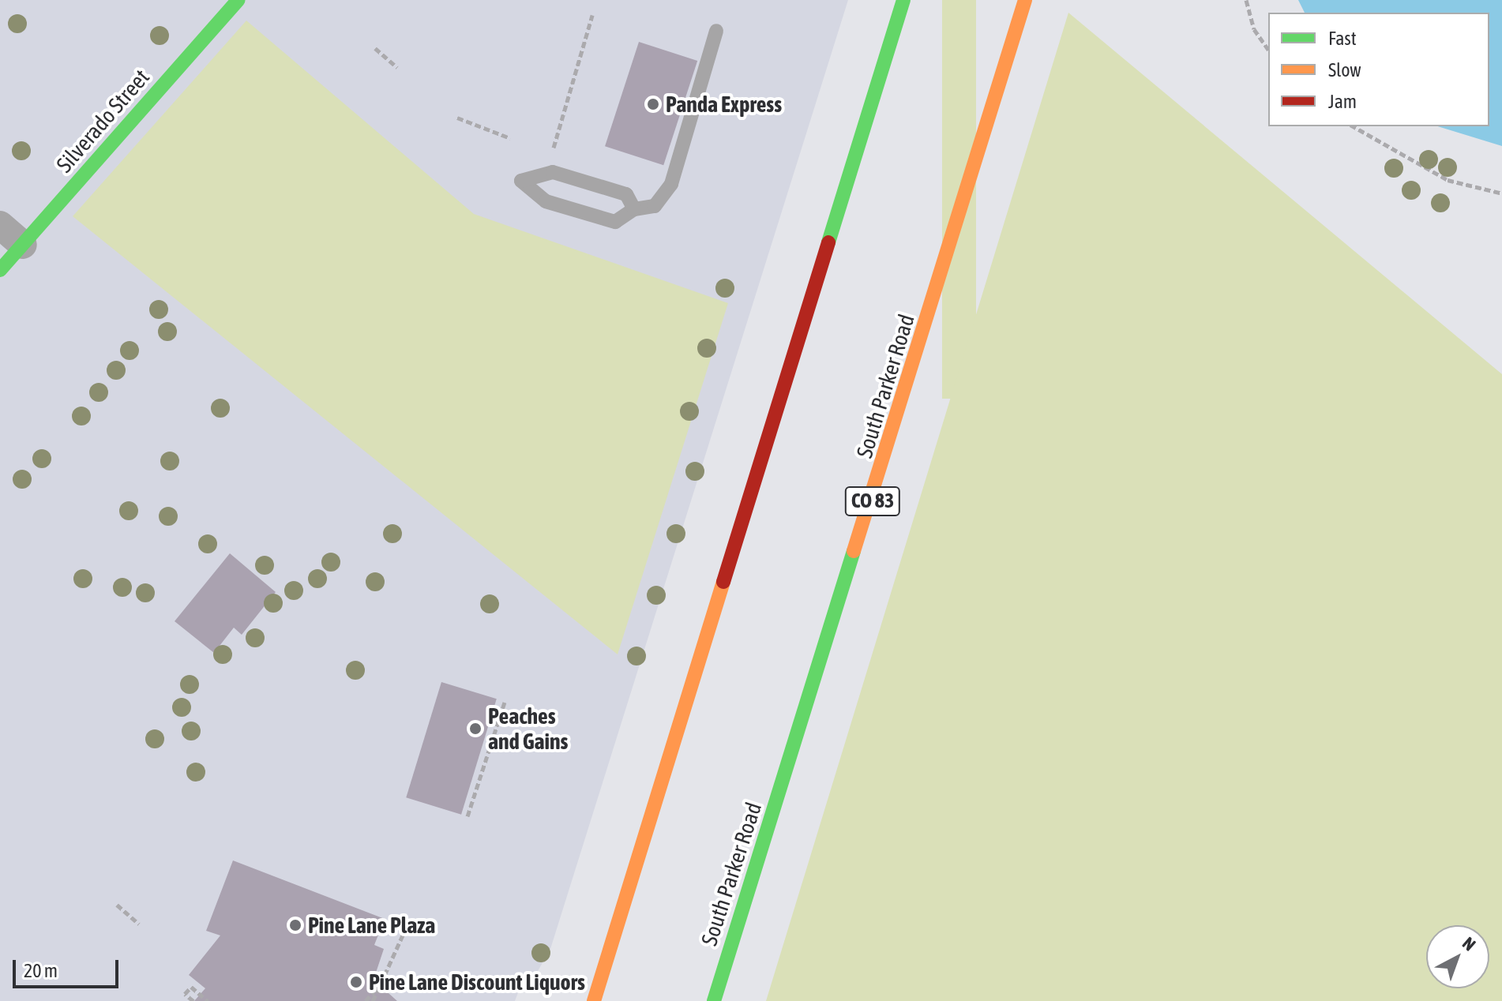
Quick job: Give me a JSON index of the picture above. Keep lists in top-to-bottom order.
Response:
{
  "streets": {
    "main road": ["Silverado Street", "South Parker Road", "CO 83"]
  },
  "places": [
    "Panda Express",
    "Peaches and Gains",
    "Pine Lane Plaza",
    "Pine Lane Discount Liquors"
  ],
  "legend": ["Fast", "Slow", "Jam"],
  "scale_bar": "20 m",
  "north": "top right"
}
